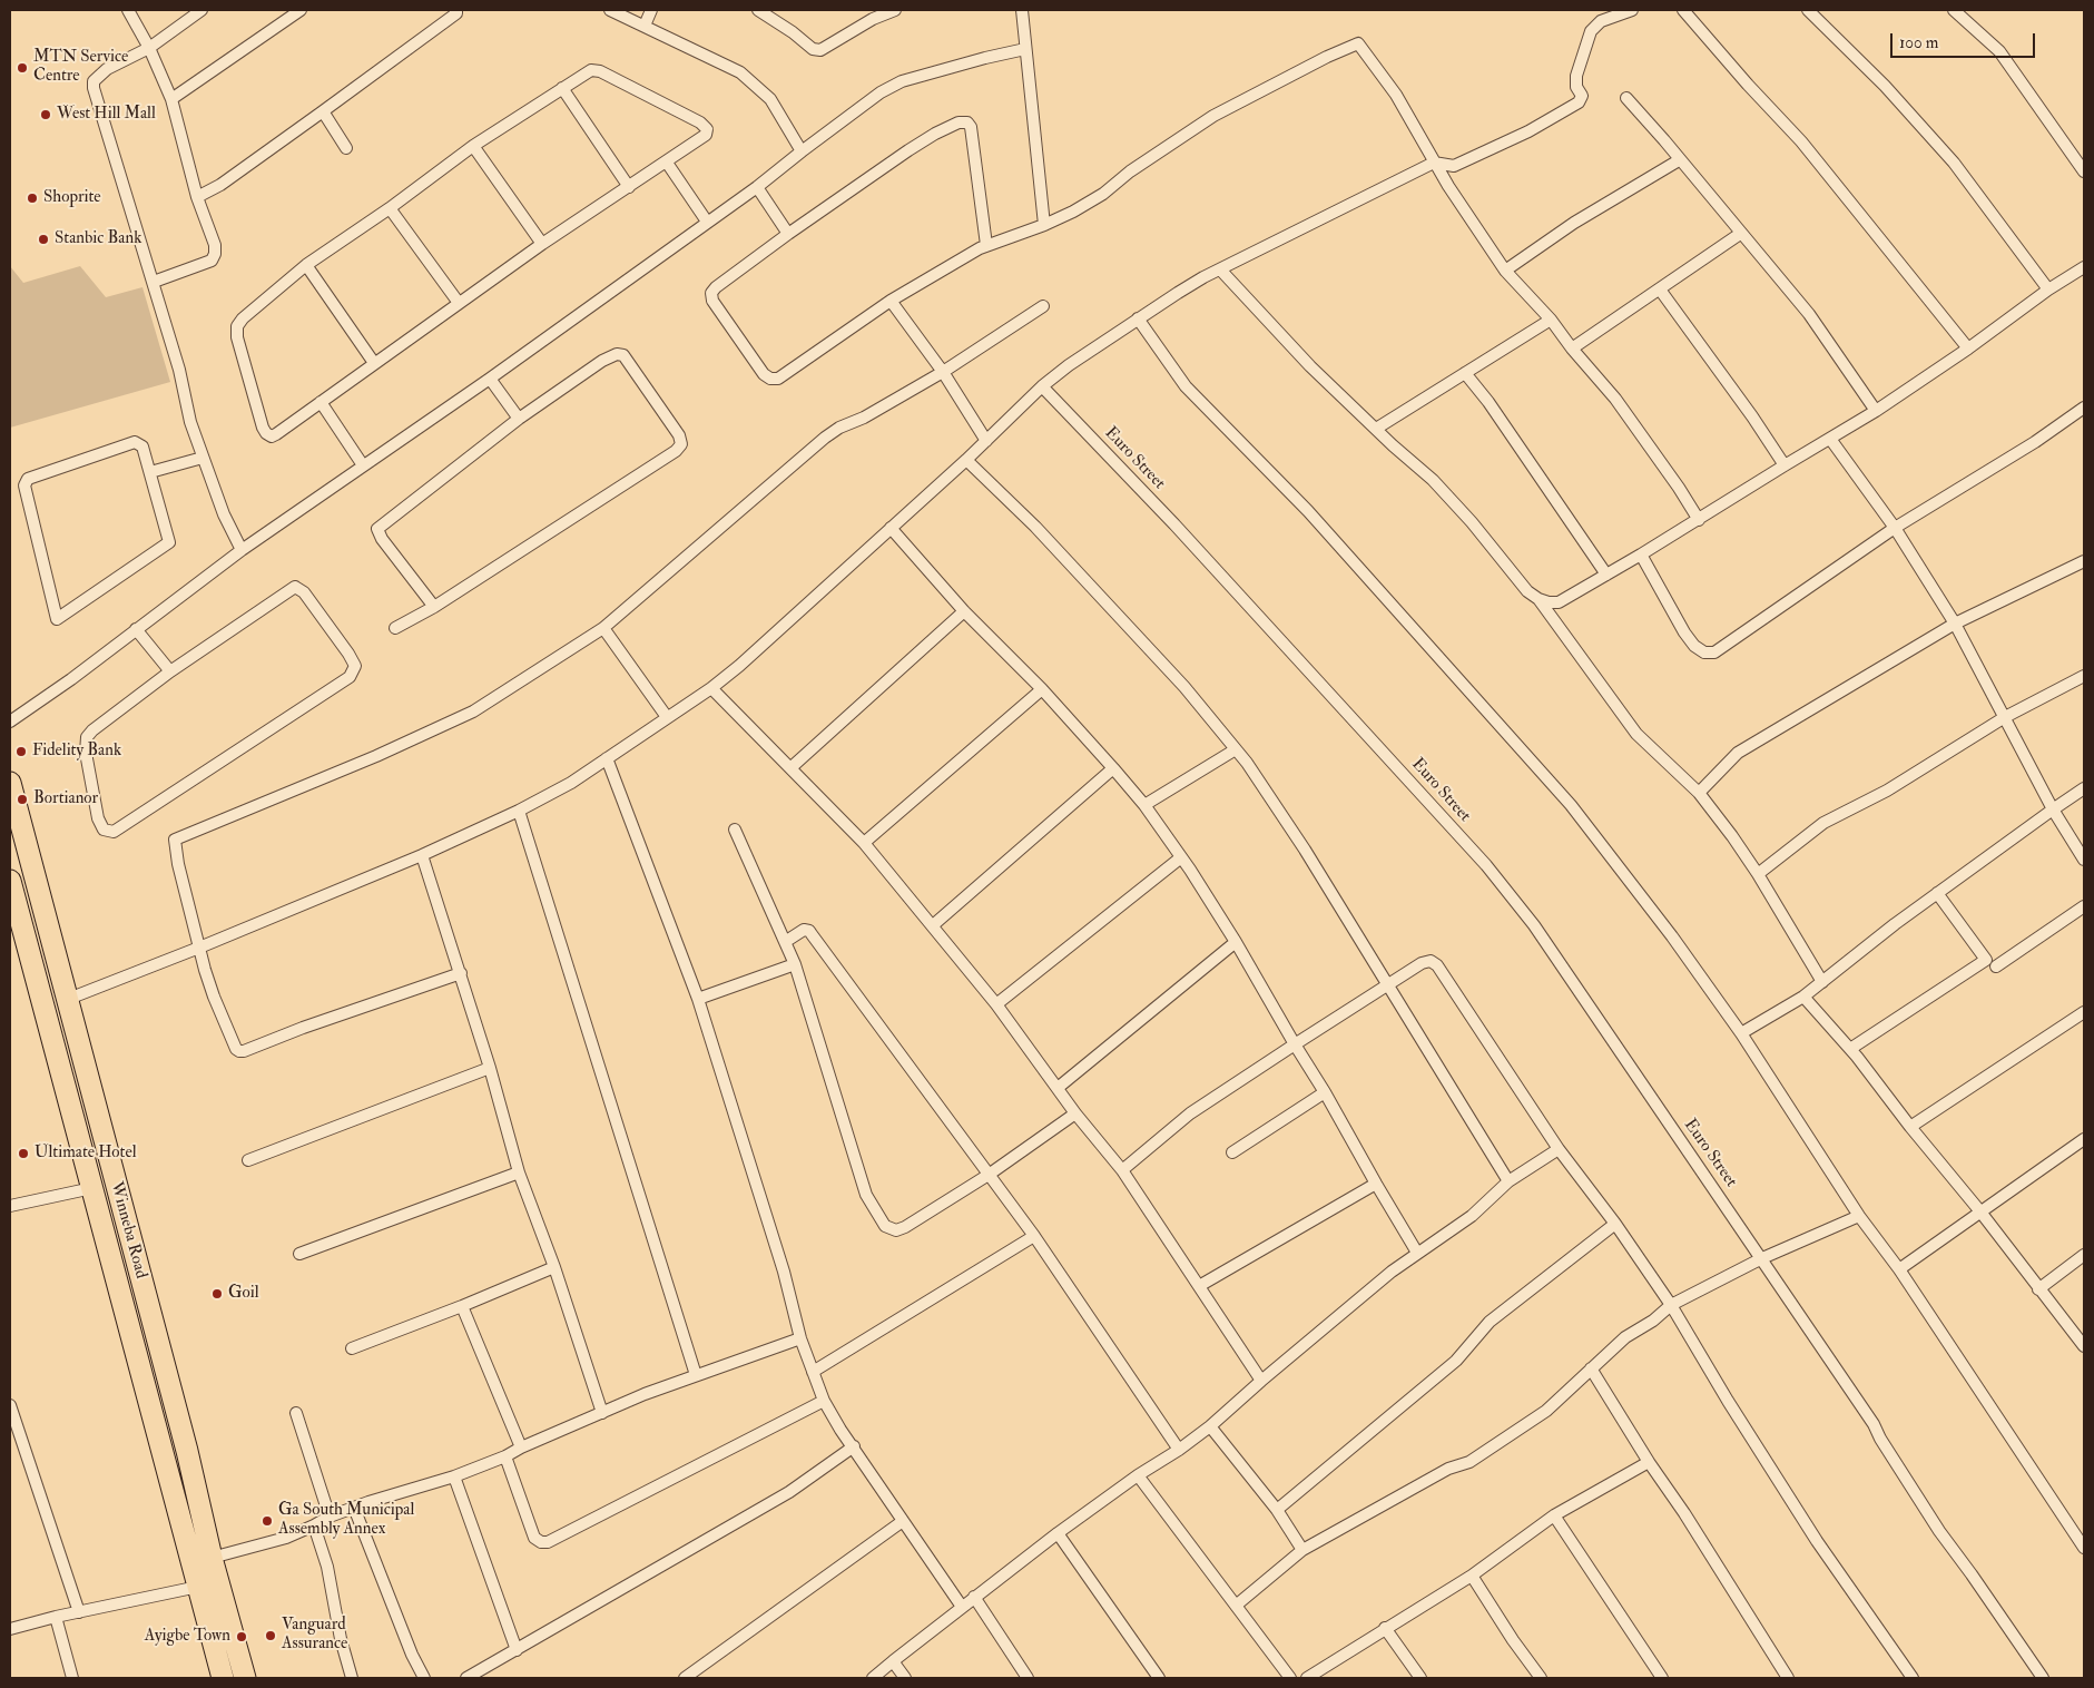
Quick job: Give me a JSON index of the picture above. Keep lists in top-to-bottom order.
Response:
{
  "streets": {
    "highway": ["Winneba Road"],
    "street": ["Euro Street"]
  },
  "places": [
    "MTN Service Centre",
    "West Hill Mall",
    "Shoprite",
    "Stanbic Bank",
    "Fidelity Bank",
    "Bortianor",
    "Ultimate Hotel",
    "Goil",
    "Ga South Municipal Assembly Annex",
    "Vanguard Assurance",
    "Ayigbe Town"
  ],
  "scale_bar": "100 m"
}
